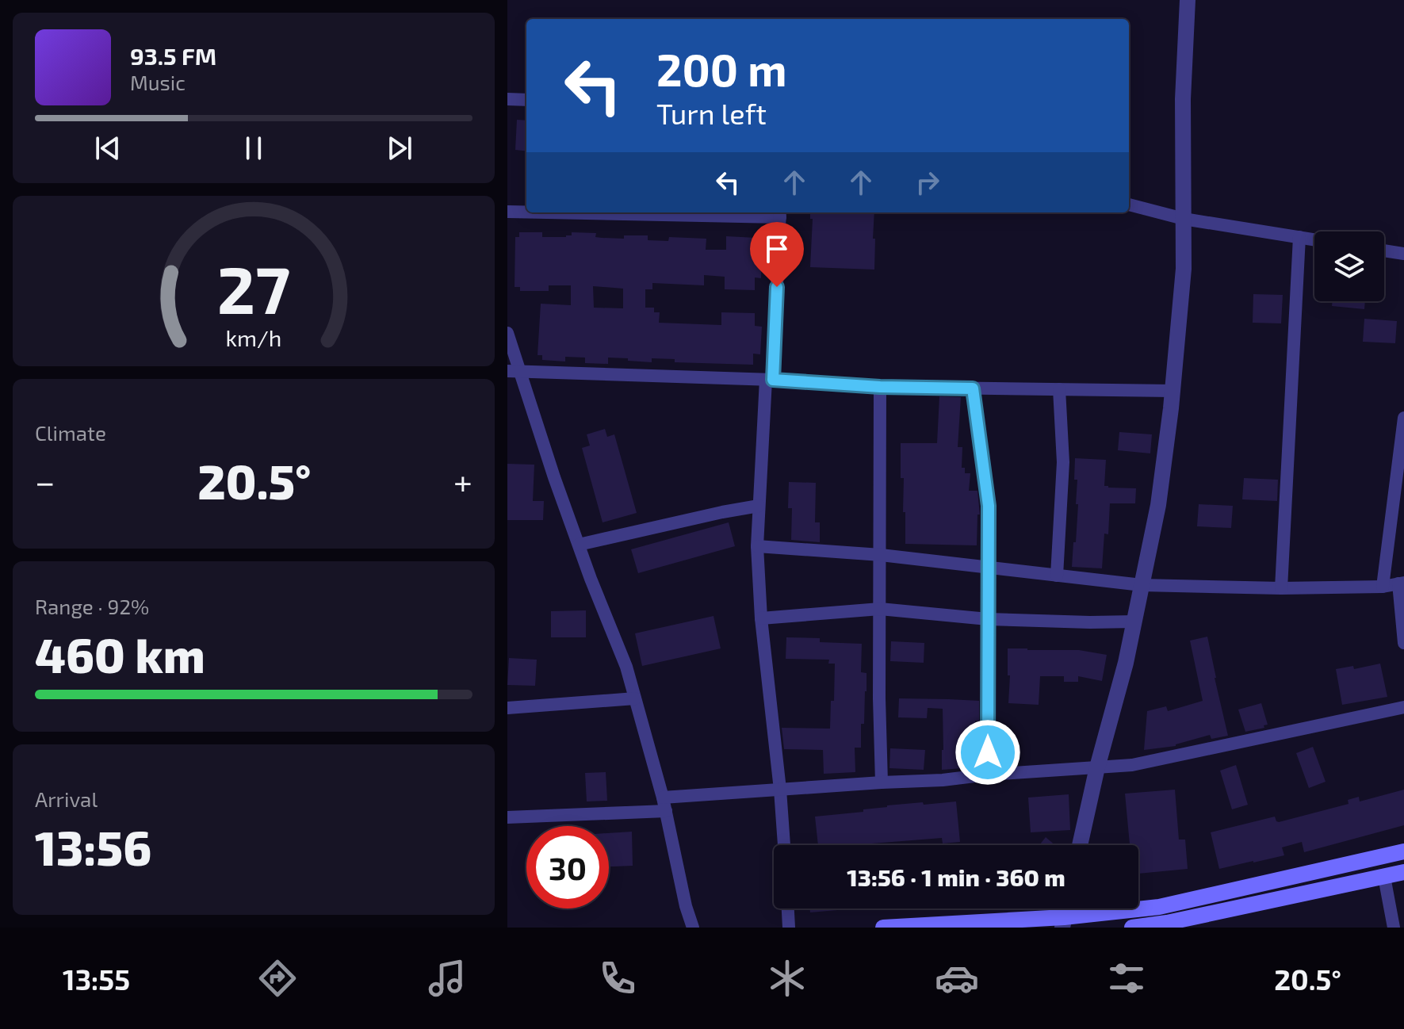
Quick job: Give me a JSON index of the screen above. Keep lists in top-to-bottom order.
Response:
{
  "page": {
    "turn": ["200 m", "Turn left"],
    "song": ["93.5 FM", "Music"],
    "tile": [
      "Climate",
      ["Range · 92%", "460 km"],
      ["Arrival", "13:56"]
    ],
    "heat": ["−", "20.5°", "+"],
    "limit": "30",
    "trip": "13:56 · 1 min · 360 m",
    "tabs": ["13:55", "20.5°"],
    "gauge": ["27", "km/h"]
  }
}
